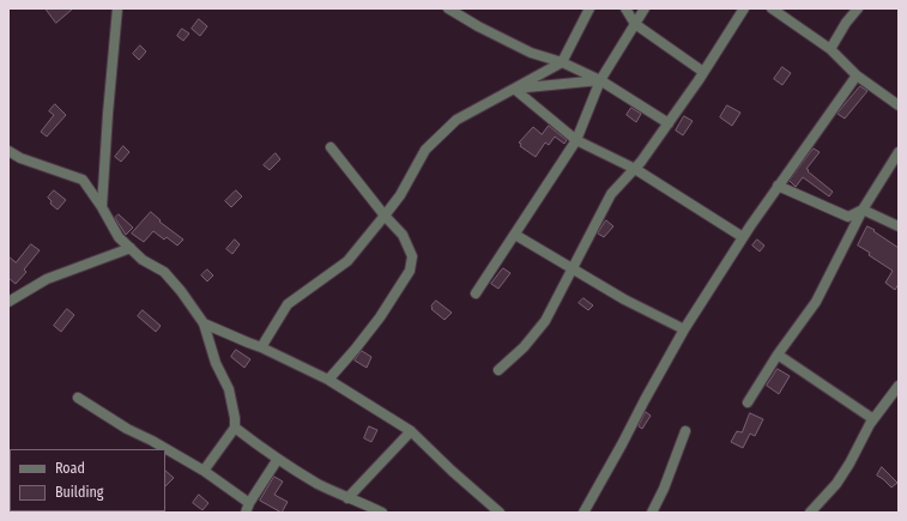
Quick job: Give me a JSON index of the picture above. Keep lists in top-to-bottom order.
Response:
{
  "legend": ["Road", "Building"]
}
